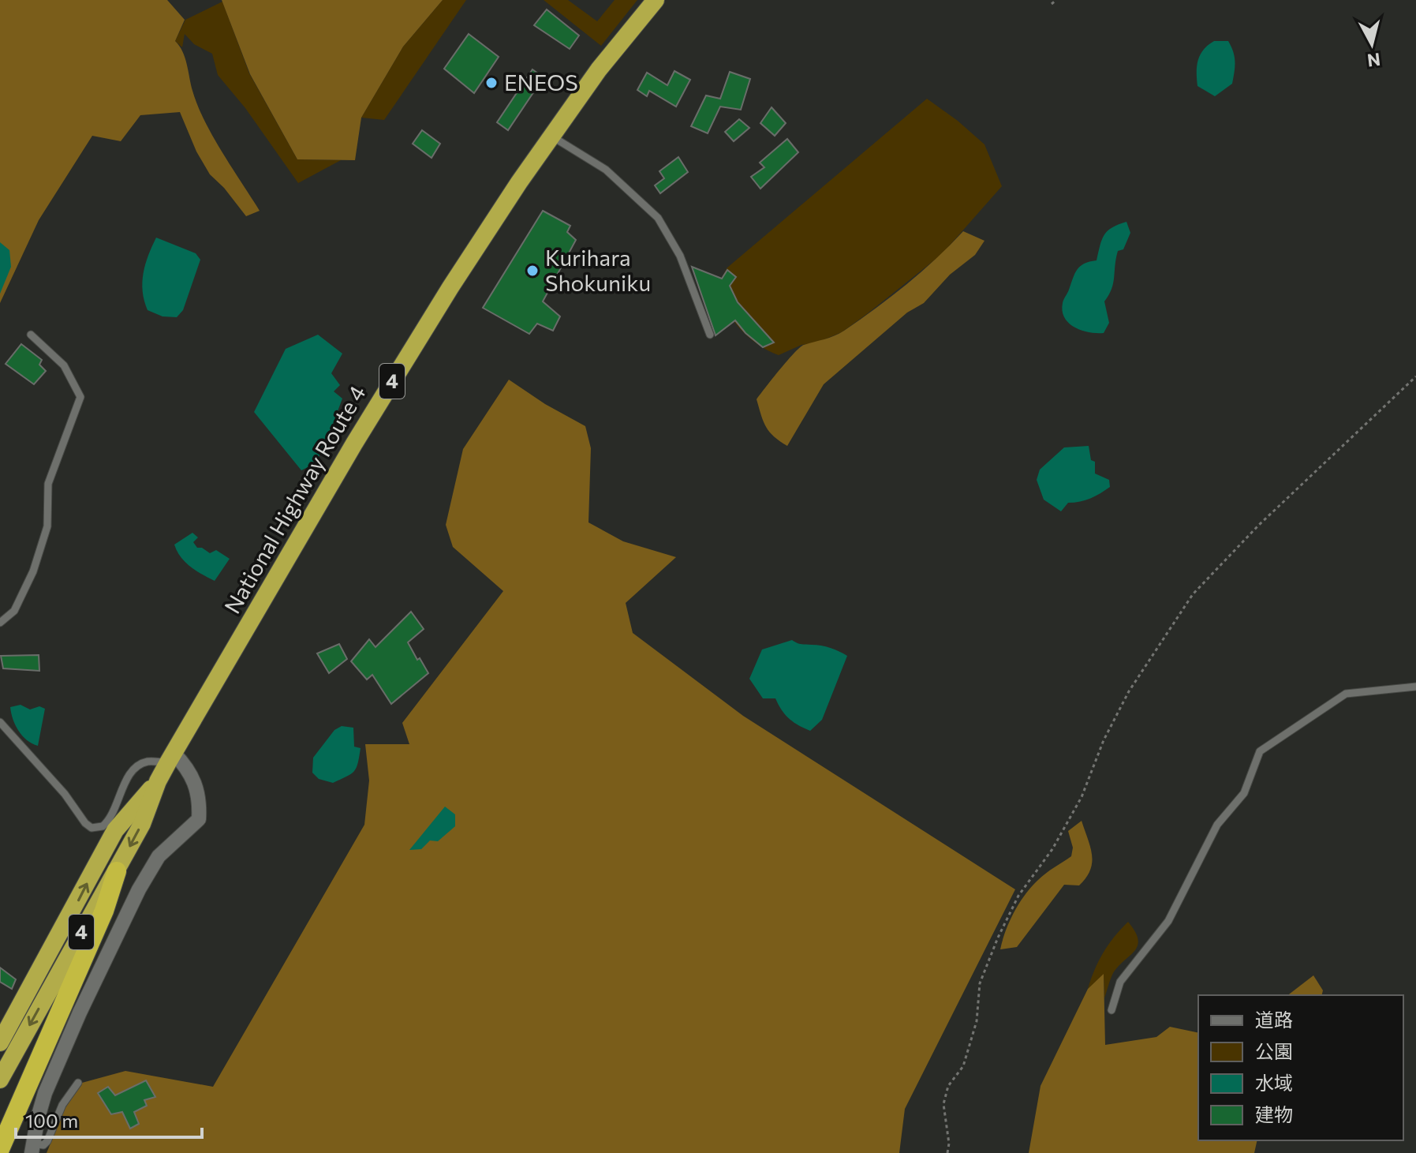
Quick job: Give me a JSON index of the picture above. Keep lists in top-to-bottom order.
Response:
{
  "streets": {
    "highway": ["4", "National Highway Route 4"]
  },
  "places": ["ENEOS", "Kurihara Shokuniku"],
  "legend": [
    "道路",
    "公園",
    "水域",
    "建物"
  ],
  "scale_bar": "100 m",
  "north": "bottom"
}
